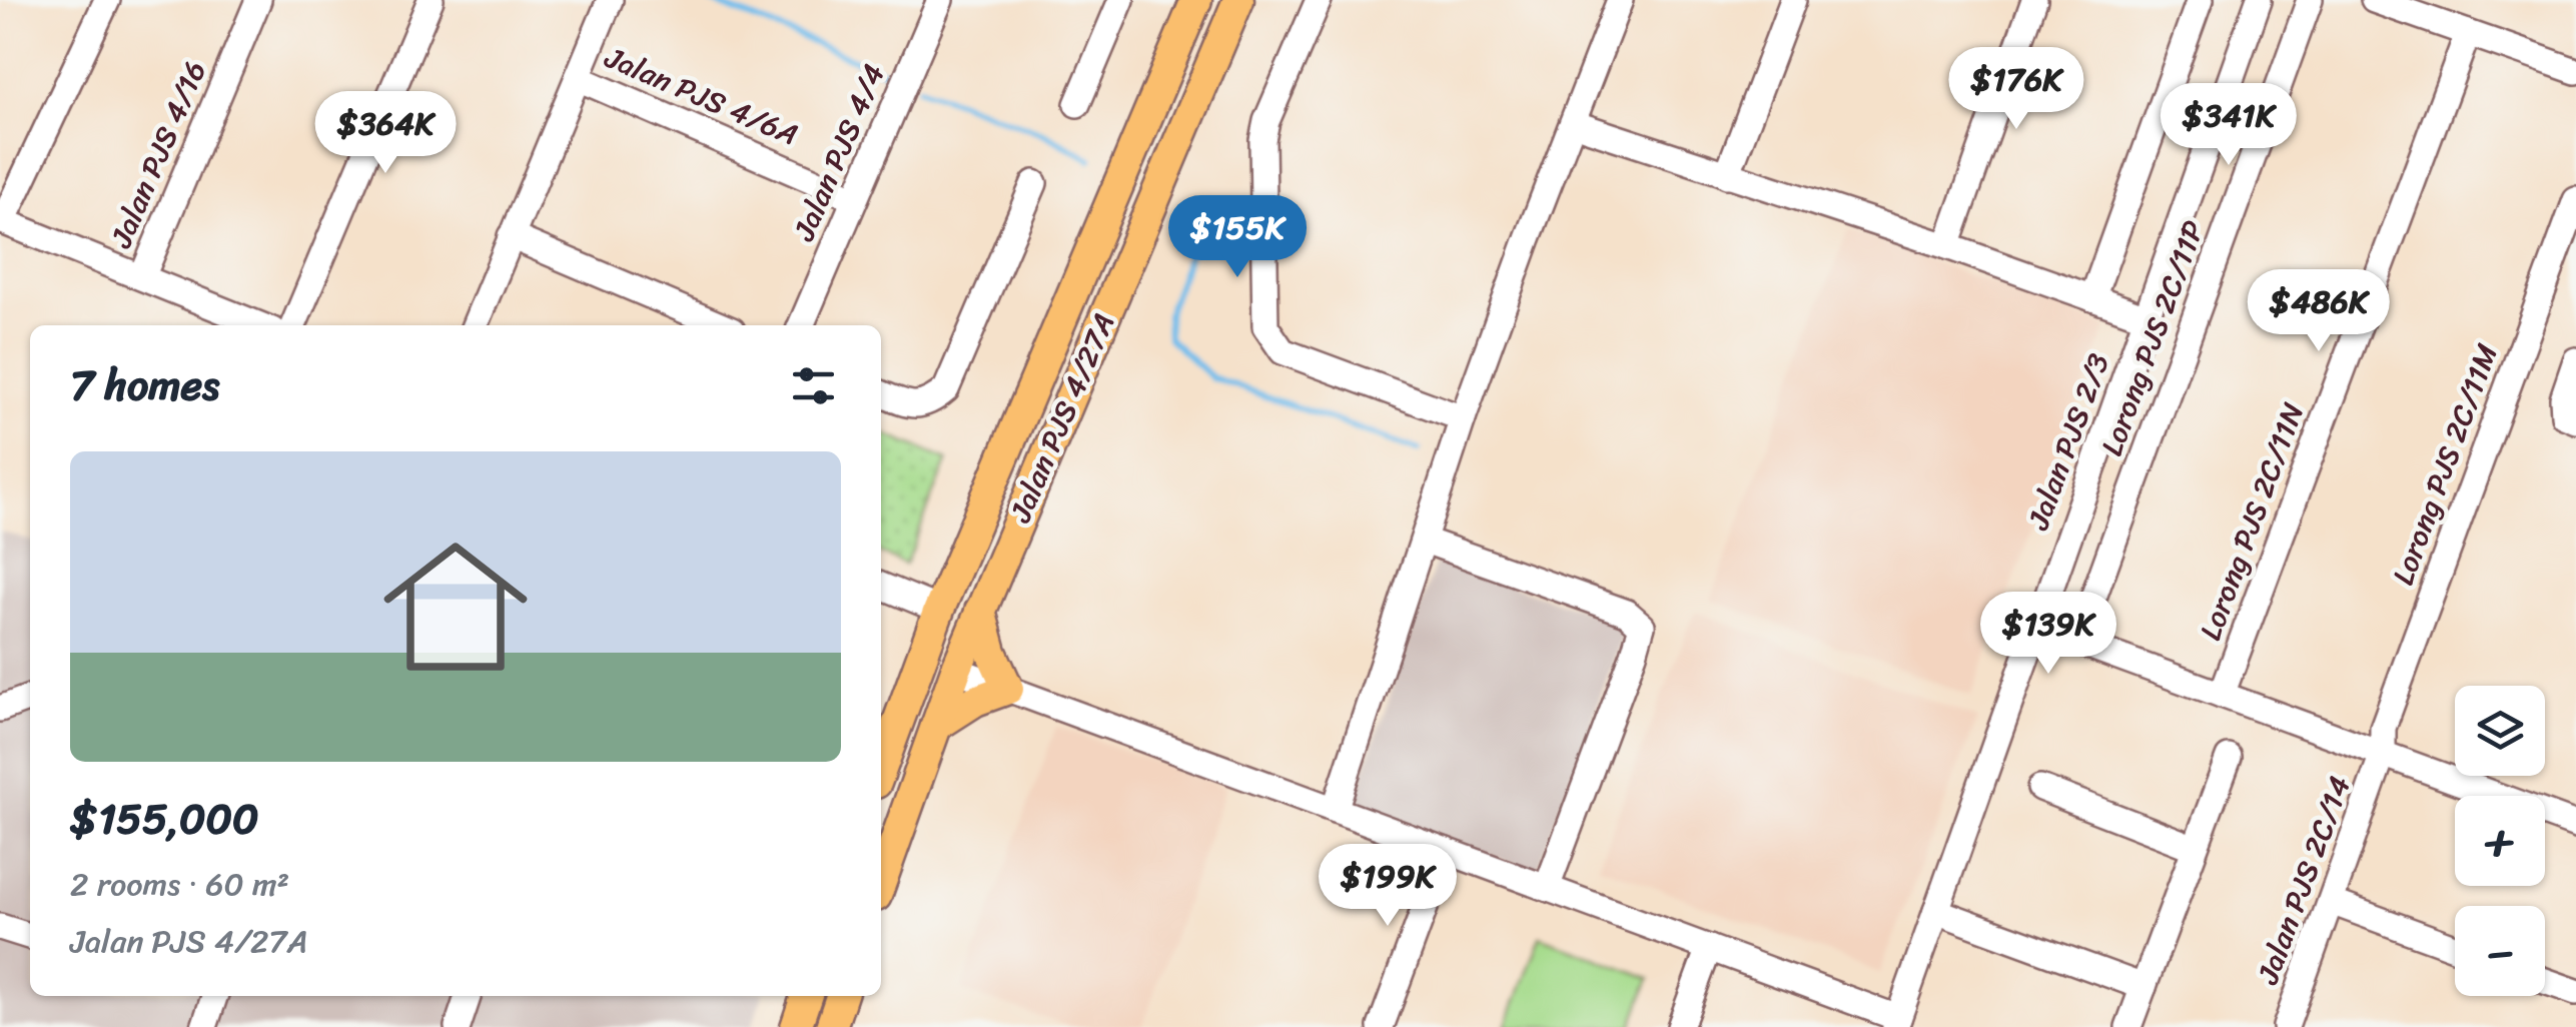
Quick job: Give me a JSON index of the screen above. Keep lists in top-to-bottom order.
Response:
{
  "streets": {
    "main road": ["Jalan PJS 4/27A"],
    "street": [
      "Jalan PJS 4/6A",
      "Jalan PJS 4/4",
      "Jalan PJS 4/16",
      "Lorong PJS 2C/11P",
      "Jalan PJS 2/3",
      "Lorong PJS 2C/11M",
      "Lorong PJS 2C/11N",
      "Jalan PJS 2C/14"
    ]
  },
  "crossings": [
    ["Jalan PJS 4/6A", "Jalan PJS 4/4"],
    ["Lorong PJS 2C/11M", "Jalan PJS 2C/14"]
  ],
  "page": {
    "price": [
      "$176K",
      "$341K",
      "$364K",
      "$155K",
      "$486K",
      "$139K",
      "$199K"
    ],
    "heading": "7 homes",
    "list": [
      {
        "name": "$155,000",
        "note": "2 rooms · 60 m² · Jalan PJS 4/27A"
      }
    ],
    "map_buttons": ["+", "−"]
  }
}
